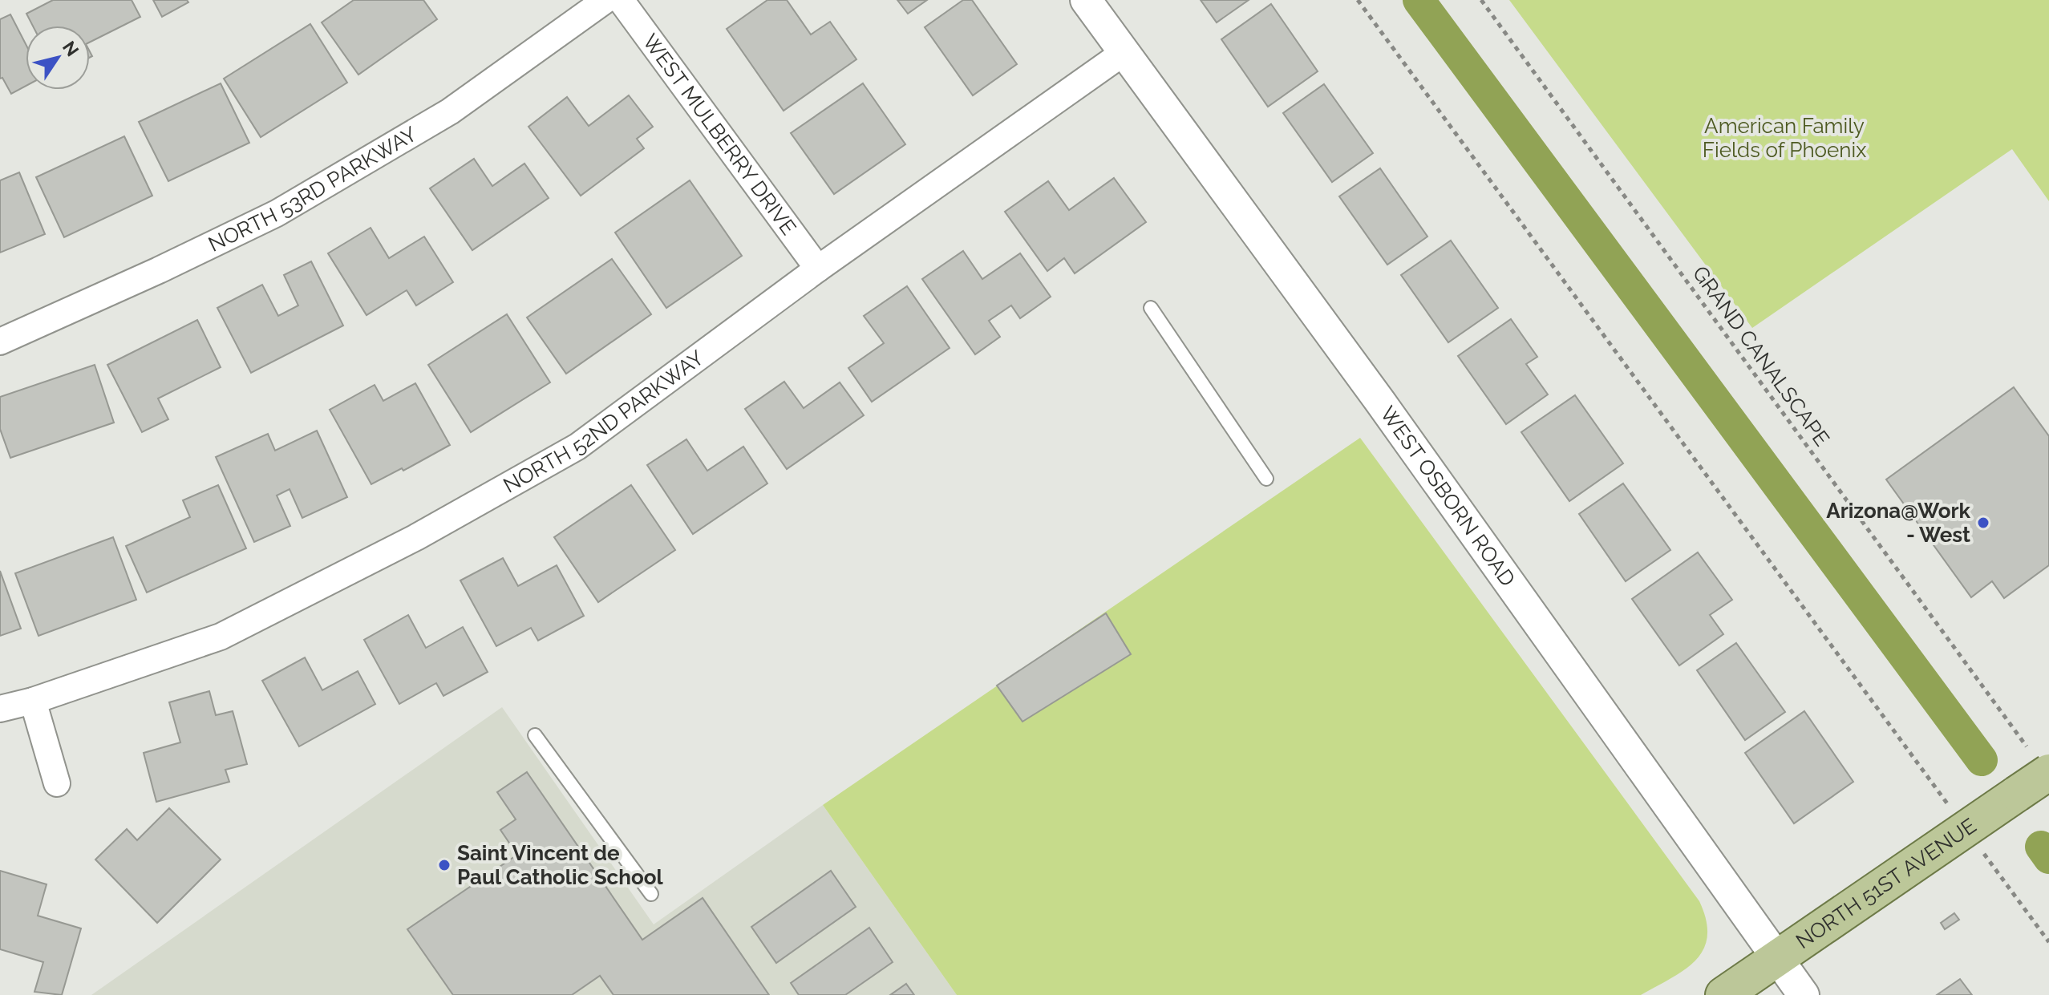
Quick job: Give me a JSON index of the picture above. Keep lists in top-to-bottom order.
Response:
{
  "streets": {
    "main road": ["NORTH 51ST AVENUE"],
    "street": [
      "WEST MULBERRY DRIVE",
      "NORTH 53RD PARKWAY",
      "NORTH 52ND PARKWAY",
      "WEST OSBORN ROAD"
    ],
    "path": ["GRAND CANALSCAPE"]
  },
  "crossings": [
    ["WEST MULBERRY DRIVE", "NORTH 52ND PARKWAY"],
    ["NORTH 52ND PARKWAY", "WEST OSBORN ROAD"],
    ["WEST OSBORN ROAD", "NORTH 51ST AVENUE"]
  ],
  "parks": ["American Family Fields of Phoenix"],
  "places": ["Arizona@Work - West", "Saint Vincent de Paul Catholic School"],
  "north": "top right"
}
